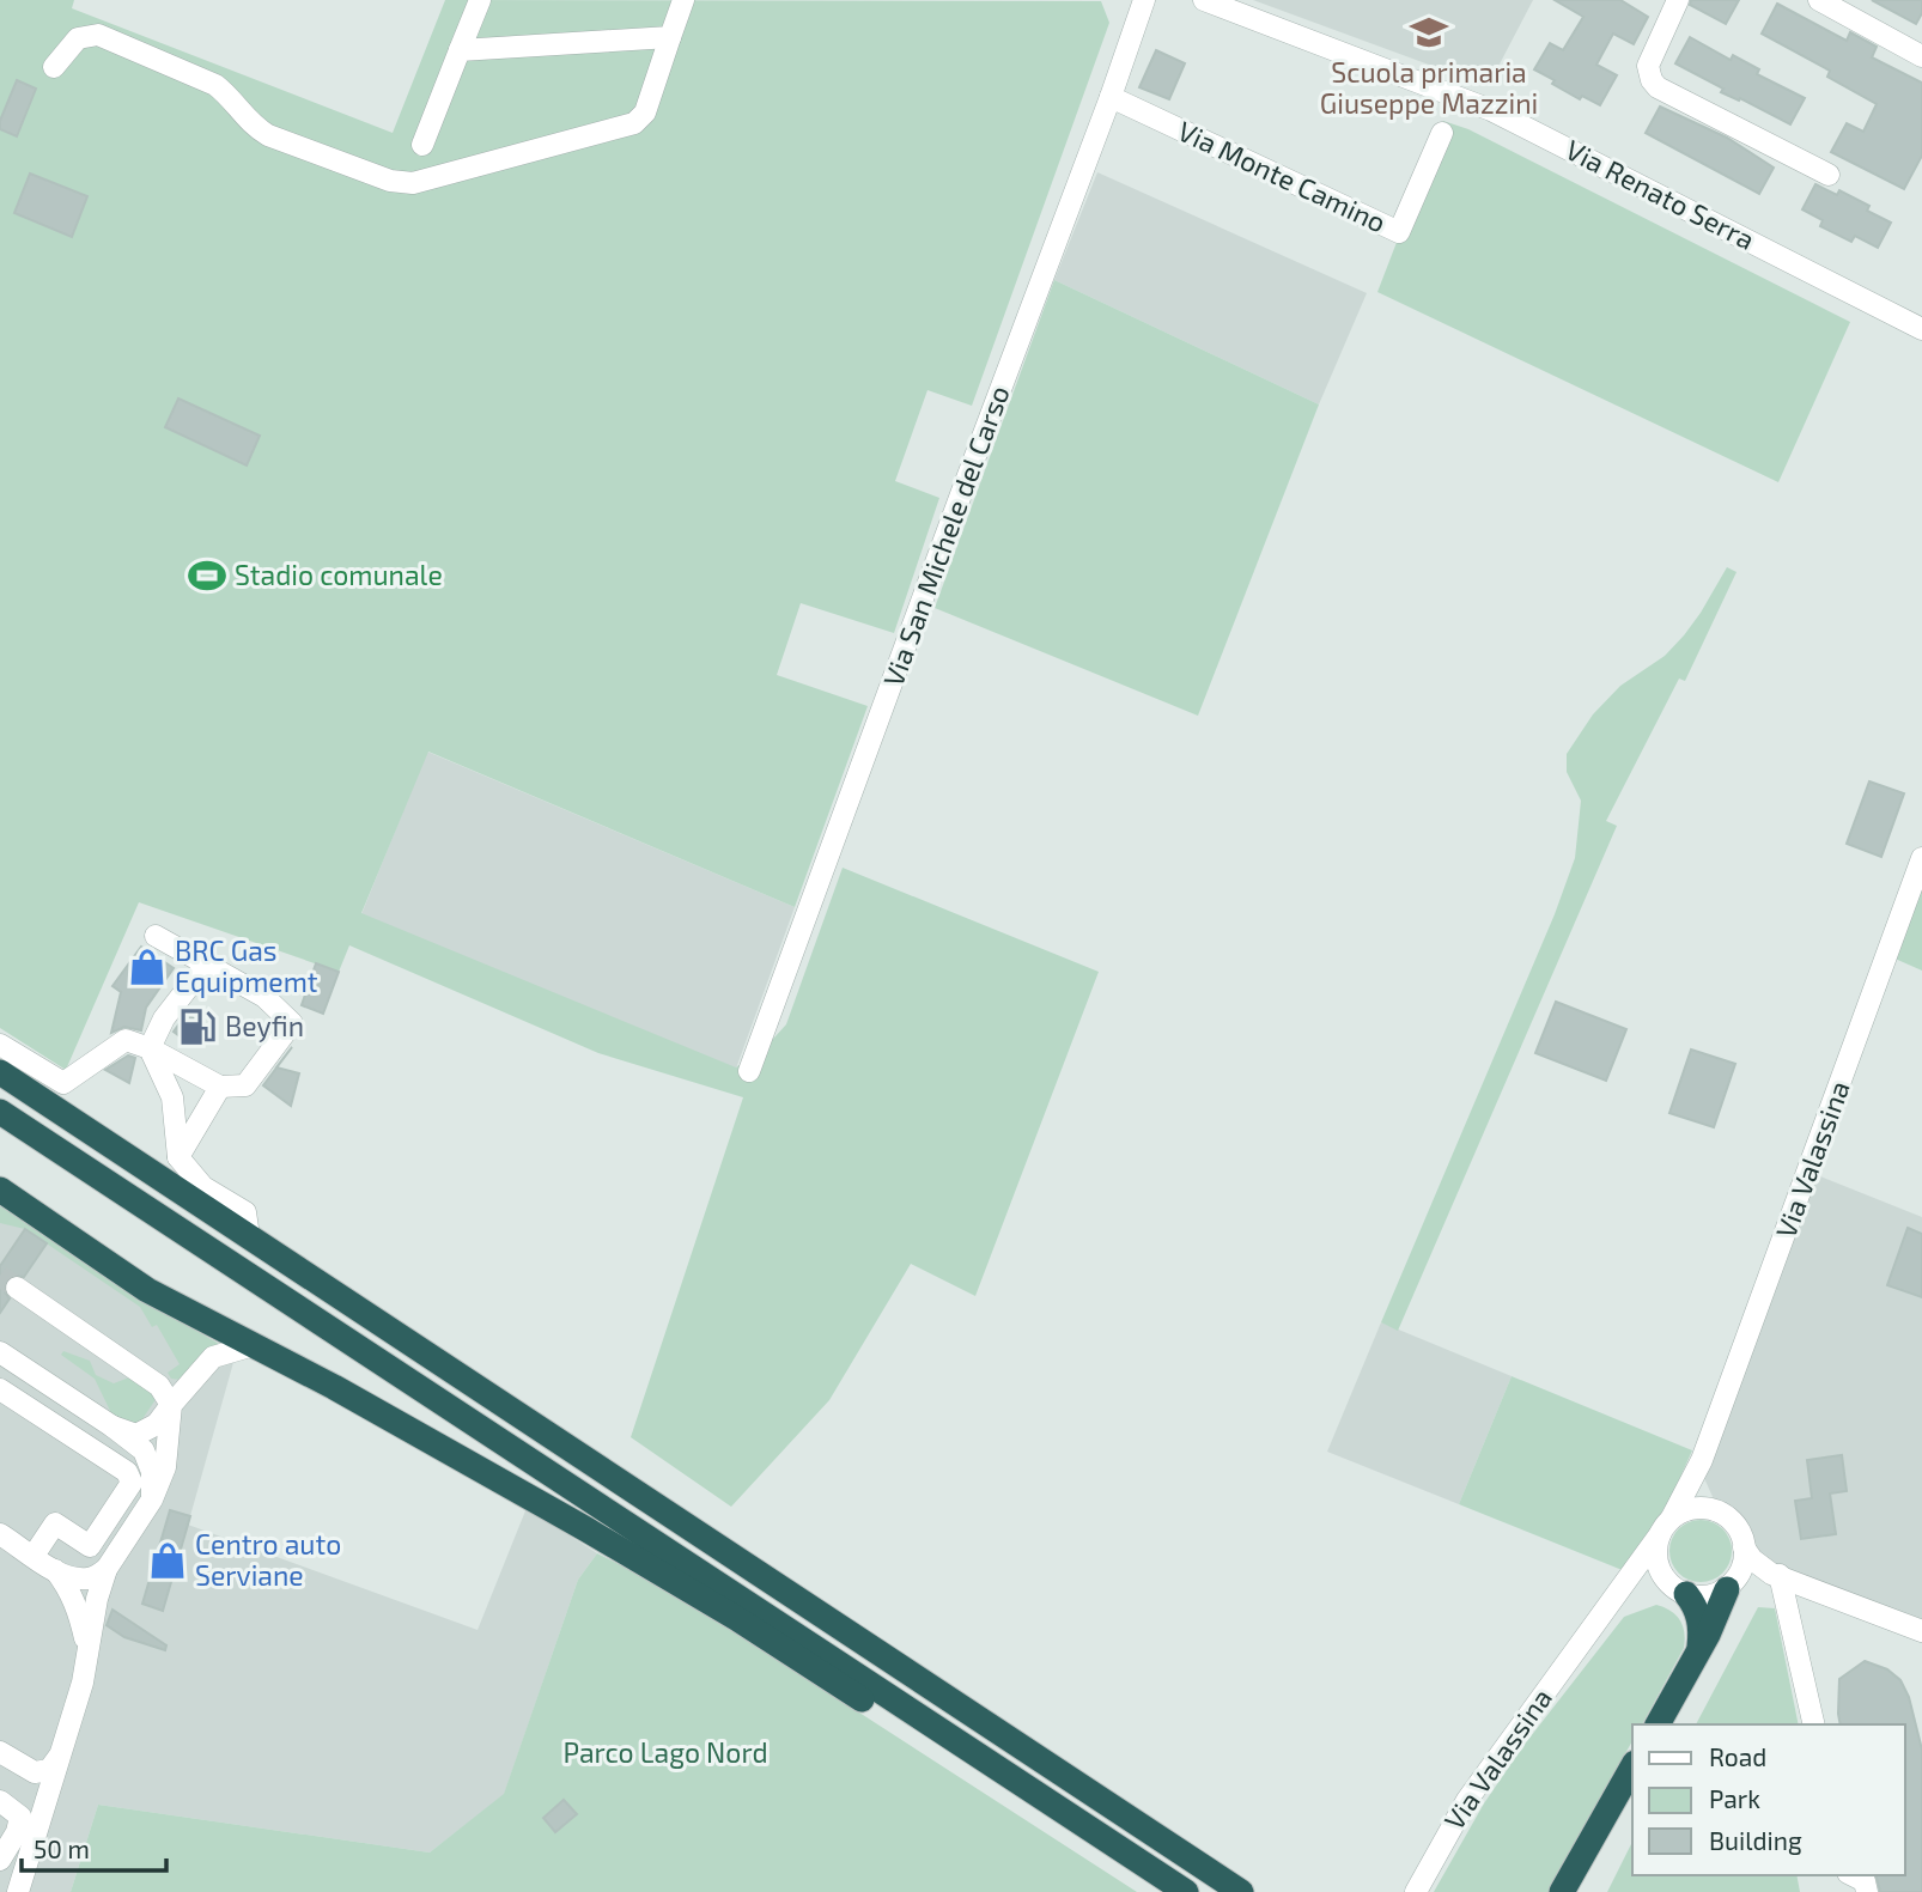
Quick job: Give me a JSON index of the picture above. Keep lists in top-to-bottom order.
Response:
{
  "streets": {
    "street": [
      "Via Monte Camino",
      "Via Renato Serra",
      "Via San Michele del Carso",
      "Via Valassina"
    ]
  },
  "crossings": [
    ["Via Monte Camino", "Via San Michele del Carso"]
  ],
  "parks": ["Parco Lago Nord"],
  "places": {
    "school or university": ["Scuola primaria Giuseppe Mazzini"],
    "sports": ["Stadio comunale"],
    "shop": ["BRC Gas Equipmemt", "Centro auto Serviane"],
    "fuel station": ["Beyfin"]
  },
  "legend": ["Road", "Park", "Building"],
  "scale_bar": "50 m"
}
